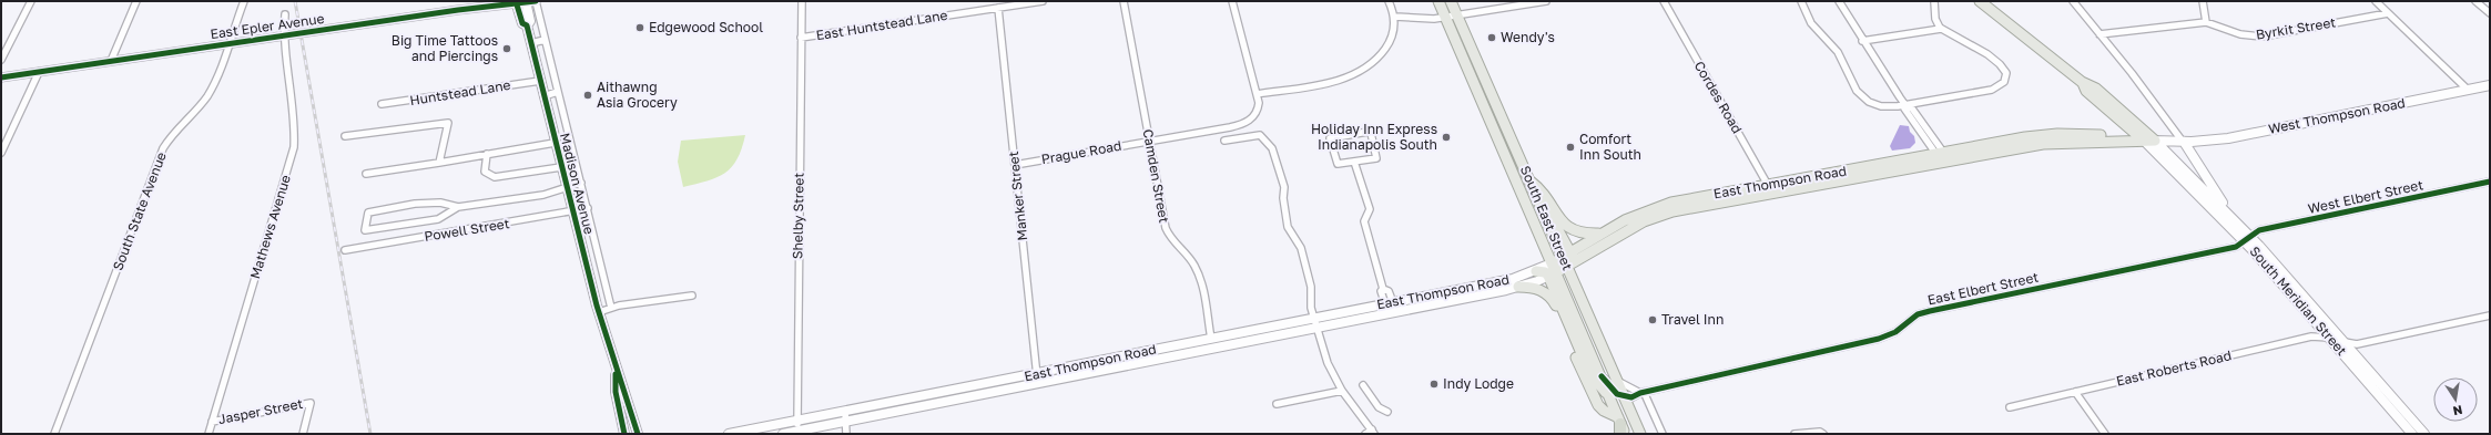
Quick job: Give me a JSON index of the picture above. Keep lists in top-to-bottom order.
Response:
{
  "streets": {
    "main road": [
      "West Thompson Road",
      "East Thompson Road",
      "Madison Avenue",
      "South East Street",
      "South Meridian Street"
    ],
    "street": [
      "East Huntstead Lane",
      "East Epler Avenue",
      "Byrkit Street",
      "Huntstead Lane",
      "Cordes Road",
      "Prague Road",
      "Camden Street",
      "Manker Street",
      "West Elbert Street",
      "South State Avenue",
      "Shelby Street",
      "Mathews Avenue",
      "Powell Street",
      "East Elbert Street",
      "East Roberts Road",
      "Jasper Street"
    ]
  },
  "crossings": [
    ["East Huntstead Lane", "Manker Street"],
    ["East Huntstead Lane", "Shelby Street"],
    ["East Epler Avenue", "Madison Avenue"],
    ["East Epler Avenue", "South State Avenue"],
    ["East Epler Avenue", "Mathews Avenue"],
    ["Byrkit Street", "South Meridian Street"],
    ["Huntstead Lane", "Madison Avenue"],
    ["Cordes Road", "East Thompson Road"],
    ["West Thompson Road", "East Thompson Road"],
    ["West Thompson Road", "South Meridian Street"],
    ["Prague Road", "Camden Street"],
    ["Prague Road", "Manker Street"],
    ["Camden Street", "East Thompson Road"],
    ["East Thompson Road", "Manker Street"],
    ["East Thompson Road", "Shelby Street"],
    ["East Thompson Road", "South East Street"],
    ["East Thompson Road", "South Meridian Street"],
    ["Madison Avenue", "Powell Street"],
    ["West Elbert Street", "East Elbert Street"],
    ["West Elbert Street", "South Meridian Street"],
    ["South East Street", "East Elbert Street"],
    ["Mathews Avenue", "Jasper Street"],
    ["East Elbert Street", "South Meridian Street"],
    ["South Meridian Street", "East Roberts Road"]
  ],
  "places": [
    "Edgewood School",
    "Wendy's",
    "Big Time Tattoos and Piercings",
    "Aithawng Asia Grocery",
    "Holiday Inn Express Indianapolis South",
    "Comfort Inn South",
    "Travel Inn",
    "Indy Lodge"
  ],
  "north": "bottom"
}
